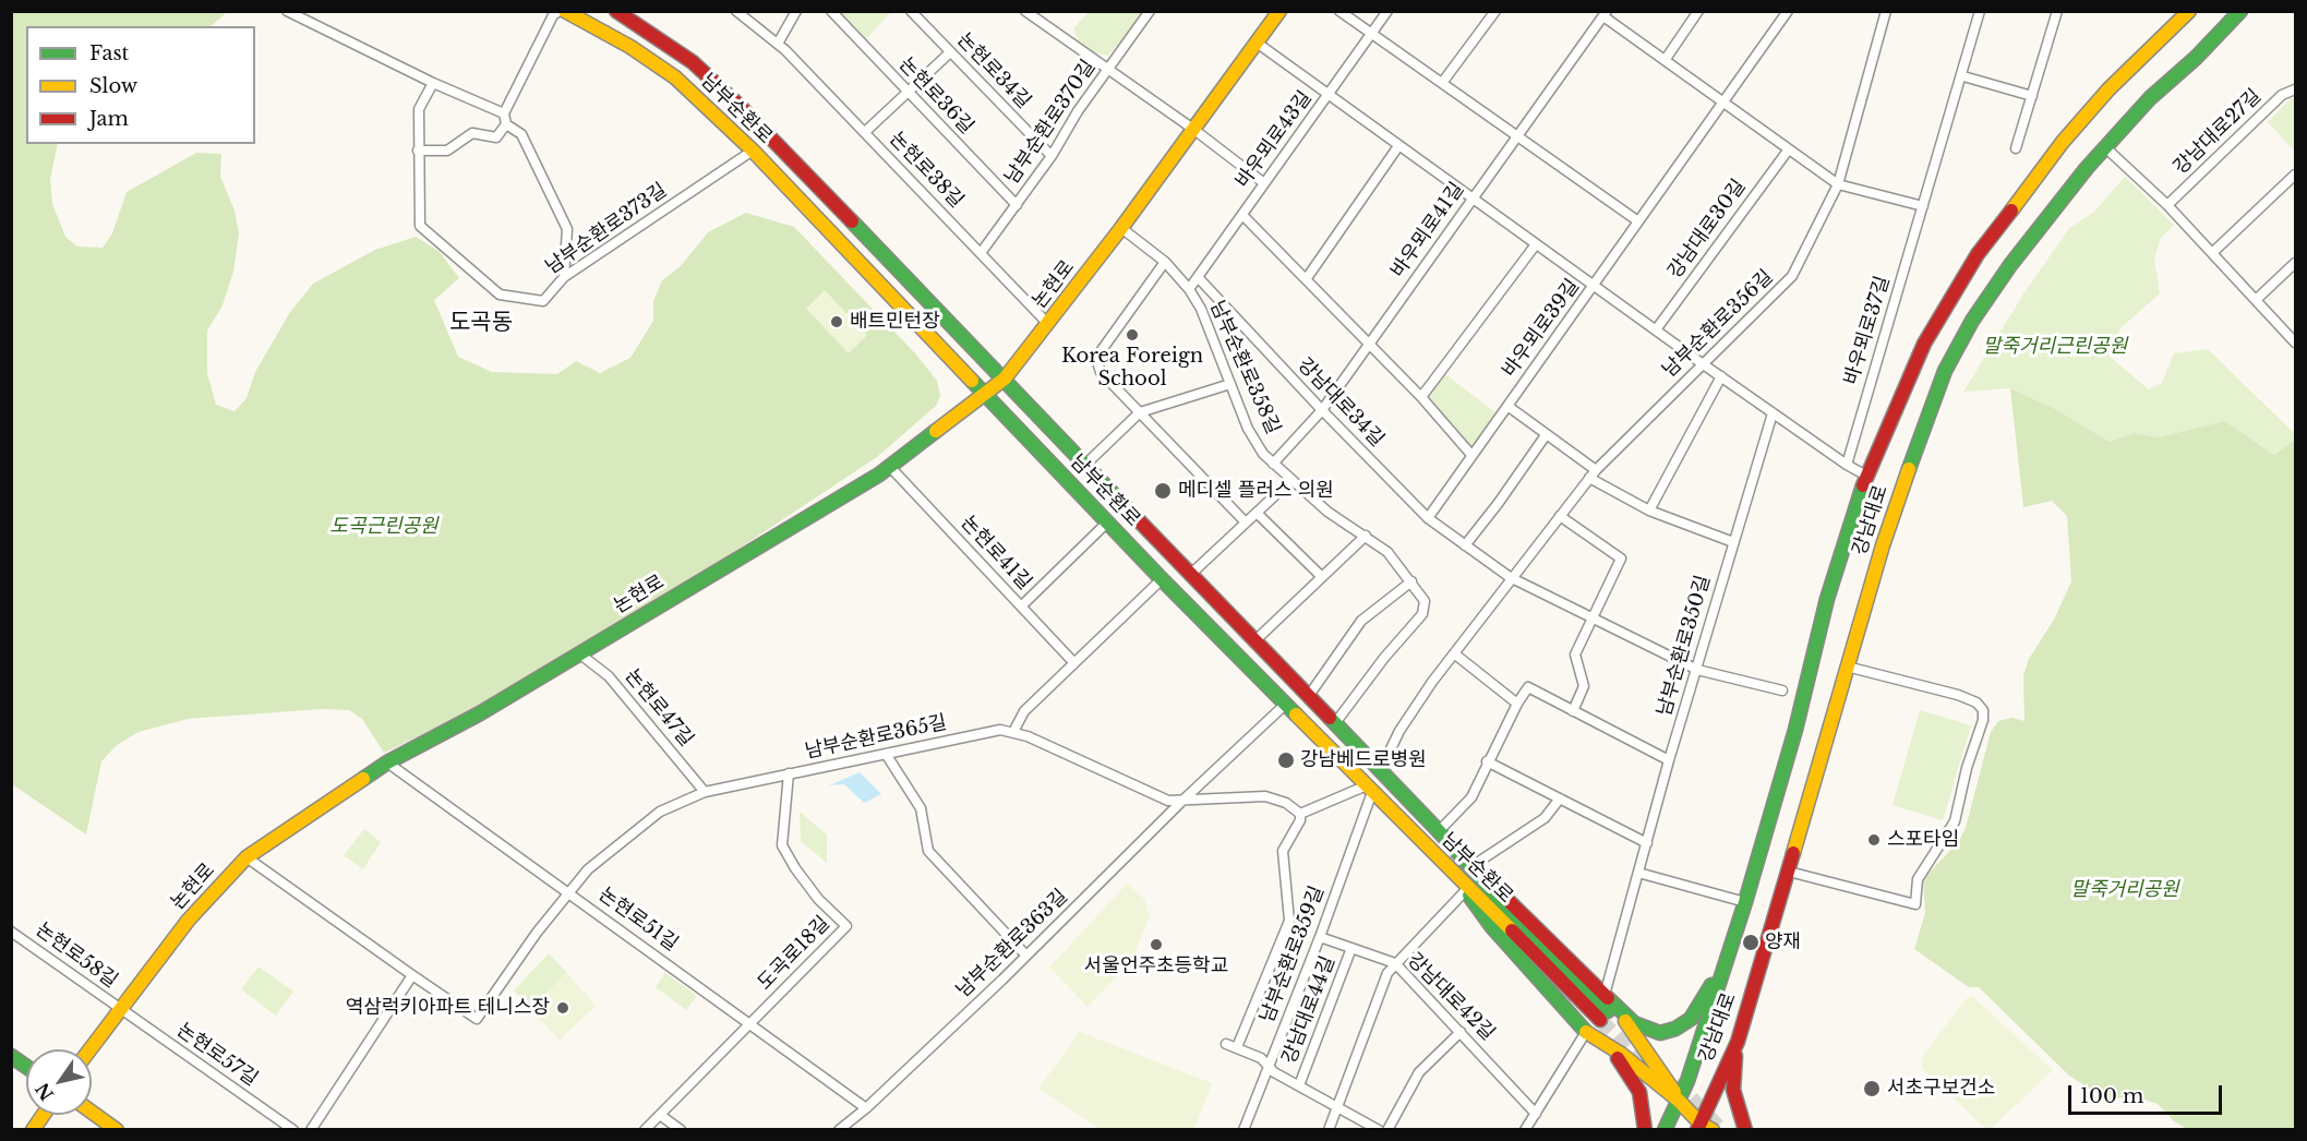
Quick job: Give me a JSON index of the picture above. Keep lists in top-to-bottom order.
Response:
{
  "streets": {
    "main road": ["남부순환로", "논현로", "강남대로"],
    "street": [
      "논현로34길",
      "논현로36길",
      "남부순환로370길",
      "강남대로27길",
      "바우뫼로43길",
      "논현로38길",
      "남부순환로373길",
      "강남대로30길",
      "바우뫼로41길",
      "남부순환로356길",
      "바우뫼로39길",
      "바우뫼로37길",
      "남부순환로358길",
      "강남대로34길",
      "논현로41길",
      "남부순환로350길",
      "논현로47길",
      "남부순환로365길",
      "논현로51길",
      "남부순환로363길",
      "도곡로18길",
      "남부순환로359길",
      "논현로58길",
      "강남대로42길",
      "강남대로44길",
      "논현로57길"
    ]
  },
  "crossings": [
    ["논현로34길", "남부순환로370길"],
    ["논현로36길", "남부순환로370길"],
    ["남부순환로", "남부순환로373길"],
    ["남부순환로", "논현로"],
    ["남부순환로", "남부순환로356길"],
    ["남부순환로", "남부순환로358길"],
    ["남부순환로", "남부순환로350길"],
    ["남부순환로", "남부순환로363길"],
    ["남부순환로", "남부순환로359길"],
    ["남부순환로370길", "논현로38길"],
    ["바우뫼로43길", "남부순환로358길"],
    ["바우뫼로43길", "강남대로34길"],
    ["논현로38길", "논현로"],
    ["바우뫼로41길", "남부순환로358길"],
    ["바우뫼로41길", "강남대로34길"],
    ["논현로", "남부순환로358길"],
    ["논현로", "논현로41길"],
    ["논현로", "논현로47길"],
    ["논현로", "논현로51길"],
    ["논현로", "논현로58길"],
    ["논현로", "논현로57길"],
    ["남부순환로356길", "강남대로34길"],
    ["바우뫼로39길", "강남대로34길"],
    ["강남대로34길", "남부순환로350길"],
    ["논현로47길", "남부순환로365길"],
    ["남부순환로365길", "논현로51길"],
    ["남부순환로365길", "도곡로18길"],
    ["논현로51길", "남부순환로363길"],
    ["논현로51길", "도곡로18길"],
    ["남부순환로359길", "강남대로42길"],
    ["남부순환로359길", "강남대로44길"],
    ["논현로58길", "논현로57길"],
    ["강남대로42길", "강남대로44길"]
  ],
  "districts": ["도곡동"],
  "parks": ["말죽거리근린공원", "도곡근린공원", "말죽거리공원"],
  "places": [
    "배트민턴장",
    "Korea Foreign School",
    "메디셀 플러스 의원",
    "강남베드로병원",
    "스포타임",
    "양재",
    "서울언주초등학교",
    "역삼럭키아파트 테니스장",
    "서초구보건소"
  ],
  "legend": ["Fast", "Slow", "Jam"],
  "scale_bar": "100 m",
  "north": "bottom left"
}
